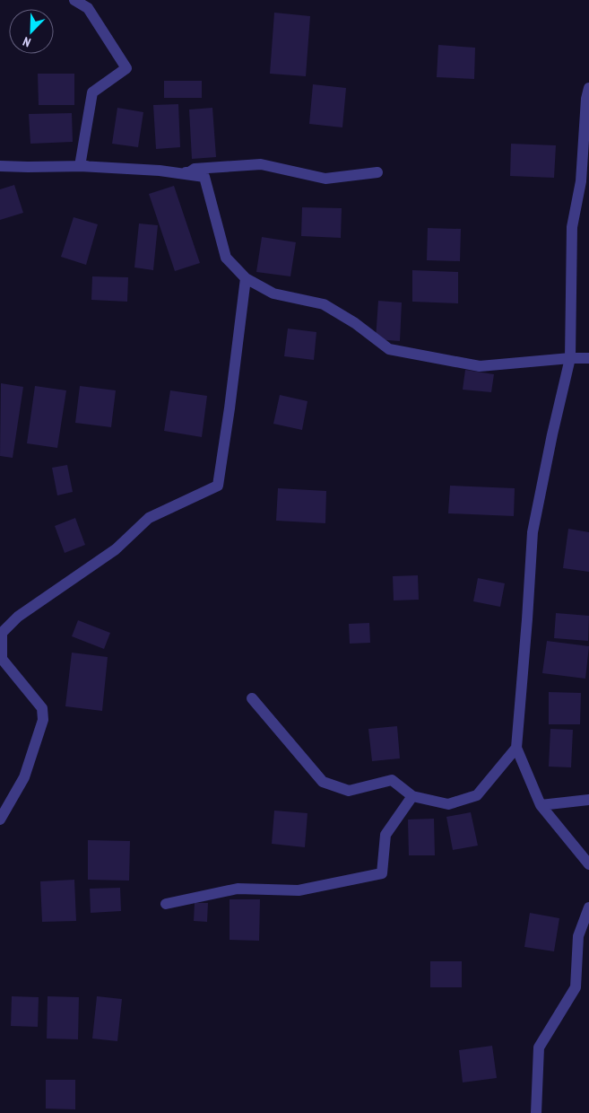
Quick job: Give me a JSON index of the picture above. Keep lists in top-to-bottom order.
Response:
{
  "north": "bottom left"
}
